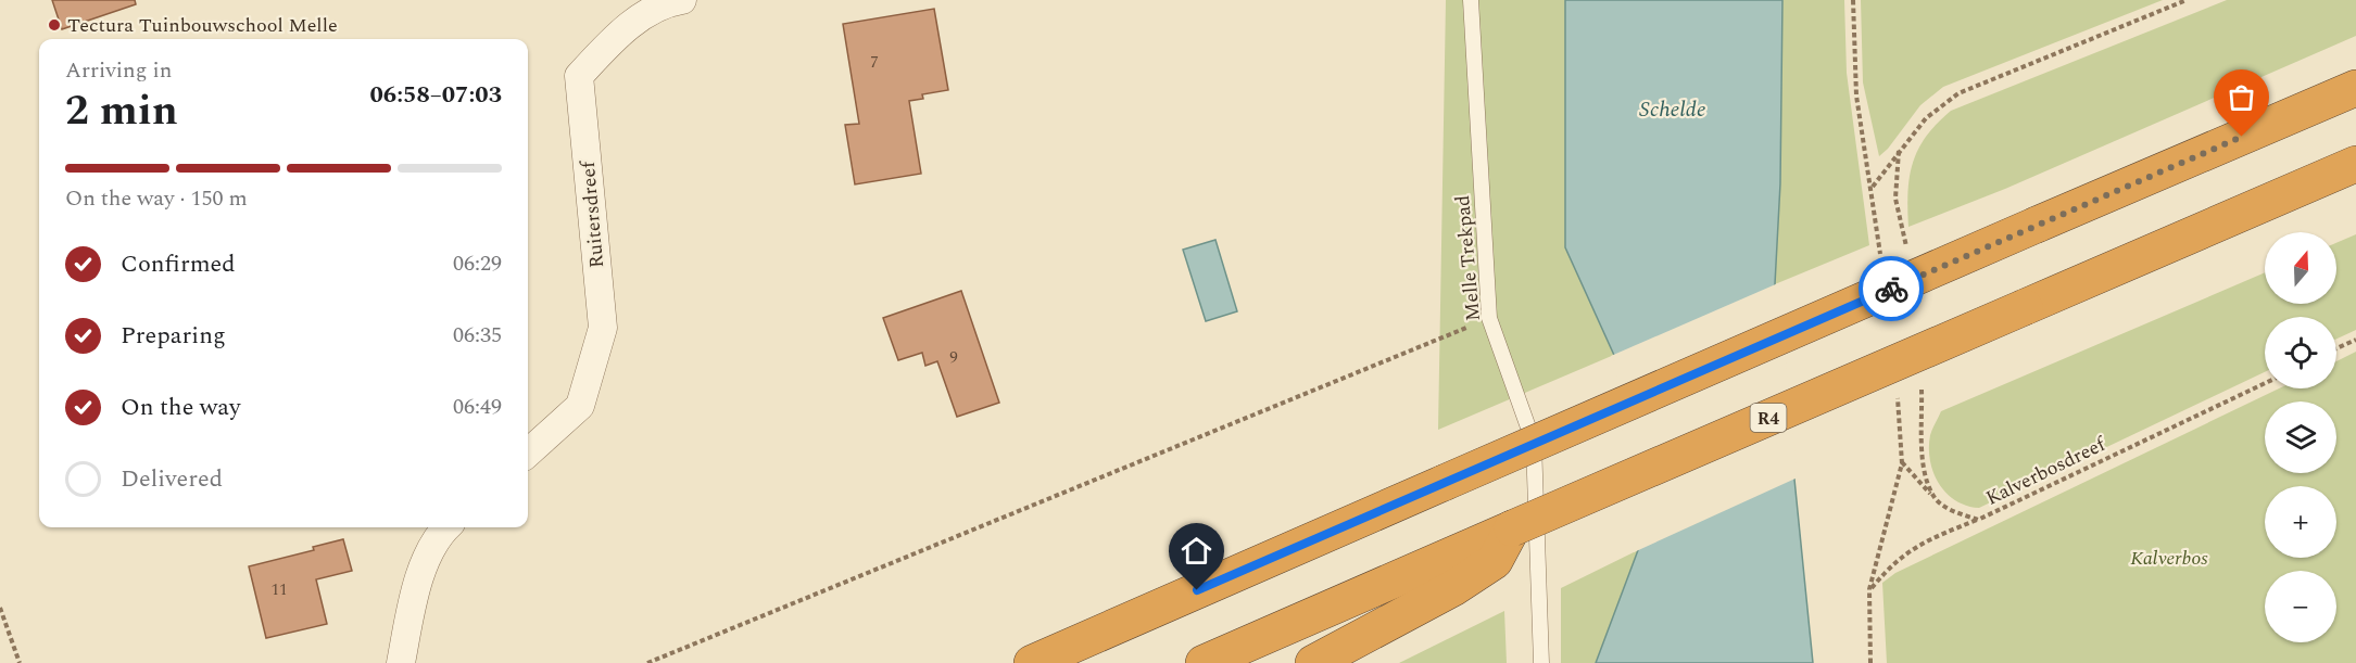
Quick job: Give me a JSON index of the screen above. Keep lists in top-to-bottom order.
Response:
{
  "streets": {
    "highway": ["R4"],
    "street": ["Ruitersdreef"],
    "lane": ["Melle Trekpad"],
    "path": ["Kalverbosdreef"]
  },
  "water": ["Schelde"],
  "parks": ["Kalverbos"],
  "places": ["Tectura Tuinbouwschool Melle"],
  "house_numbers": ["7", "9", "11"],
  "north": "top",
  "page": {
    "heading": ["2 min", "Arriving in", "06:58–07:03"],
    "bar": "On the way · 150 m",
    "list": [
      ["Confirmed", "06:29"],
      ["Preparing", "06:35"],
      ["On the way", "06:49"],
      "Delivered"
    ],
    "map_buttons": ["+", "−"]
  }
}
